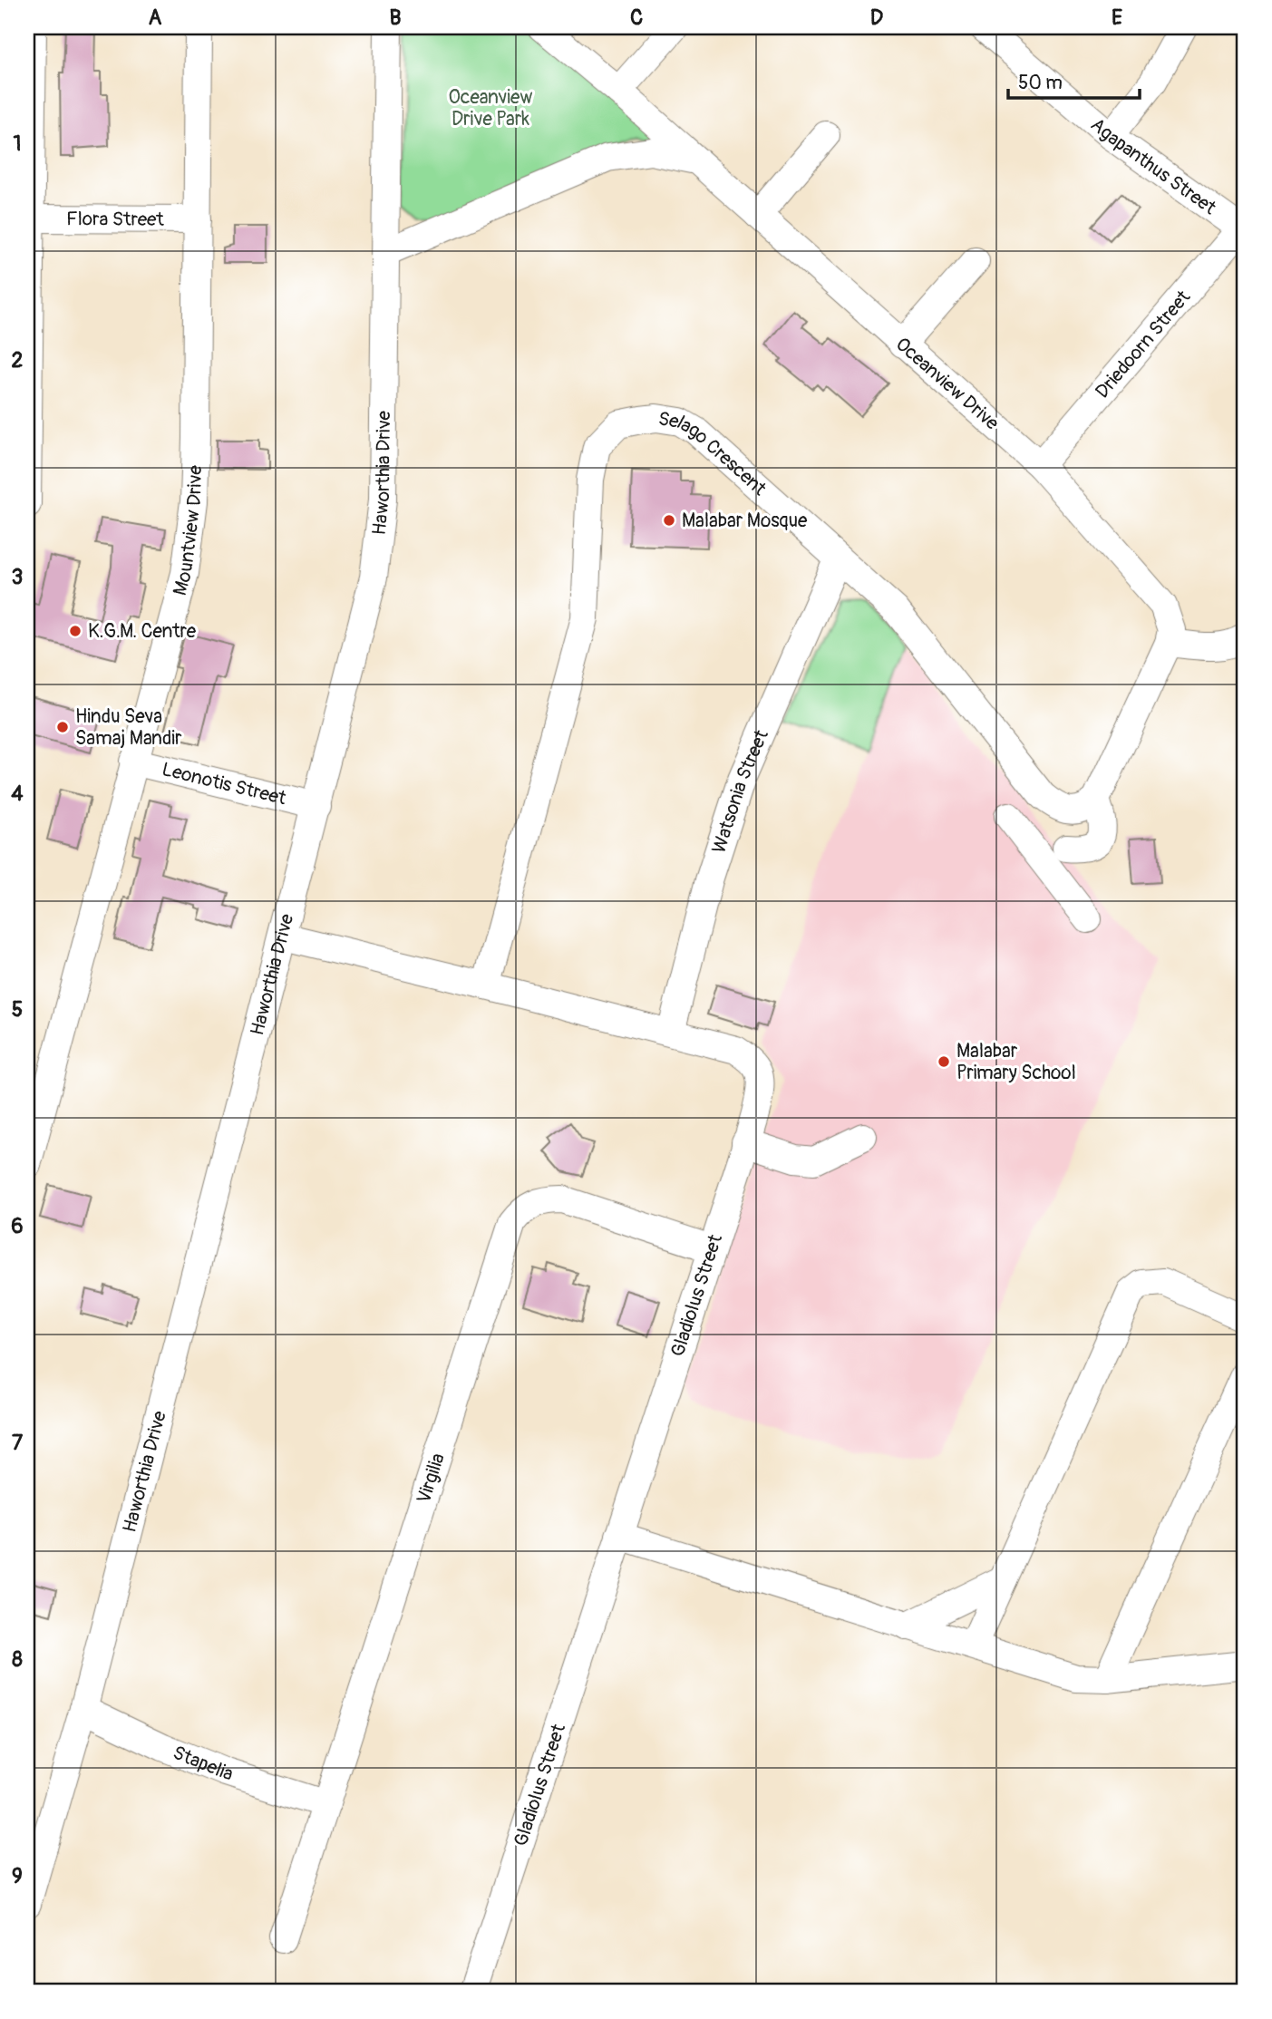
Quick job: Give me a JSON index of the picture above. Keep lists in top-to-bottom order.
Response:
{
  "streets": {
    "street": [
      "Agapanthus Street",
      "Flora Street",
      "Driedoorn Street",
      "Oceanview Drive",
      "Selago Crescent",
      "Haworthia Drive",
      "Mountview Drive",
      "Leonotis Street",
      "Watsonia Street",
      "Gladiolus Street",
      "Virgilia",
      "Stapelia"
    ]
  },
  "crossings": [
    ["Agapanthus Street", "Driedoorn Street"],
    ["Flora Street", "Mountview Drive"],
    ["Driedoorn Street", "Oceanview Drive"],
    ["Oceanview Drive", "Haworthia Drive"],
    ["Selago Crescent", "Watsonia Street"],
    ["Selago Crescent", "Gladiolus Street"],
    ["Haworthia Drive", "Leonotis Street"],
    ["Haworthia Drive", "Gladiolus Street"],
    ["Haworthia Drive", "Stapelia"],
    ["Mountview Drive", "Leonotis Street"],
    ["Watsonia Street", "Gladiolus Street"],
    ["Gladiolus Street", "Virgilia"],
    ["Virgilia", "Stapelia"]
  ],
  "parks": ["Oceanview Drive Park"],
  "places": [
    "Malabar Mosque",
    "K.G.M. Centre",
    "Hindu Seva Samaj Mandir",
    "Malabar Primary School"
  ],
  "scale_bar": "50 m",
  "grid": {
    "columns": [
      "A",
      "B",
      "C",
      "D",
      "E"
    ],
    "rows": [
      "1",
      "2",
      "3",
      "4",
      "5",
      "6",
      "7",
      "8",
      "9"
    ]
  }
}
